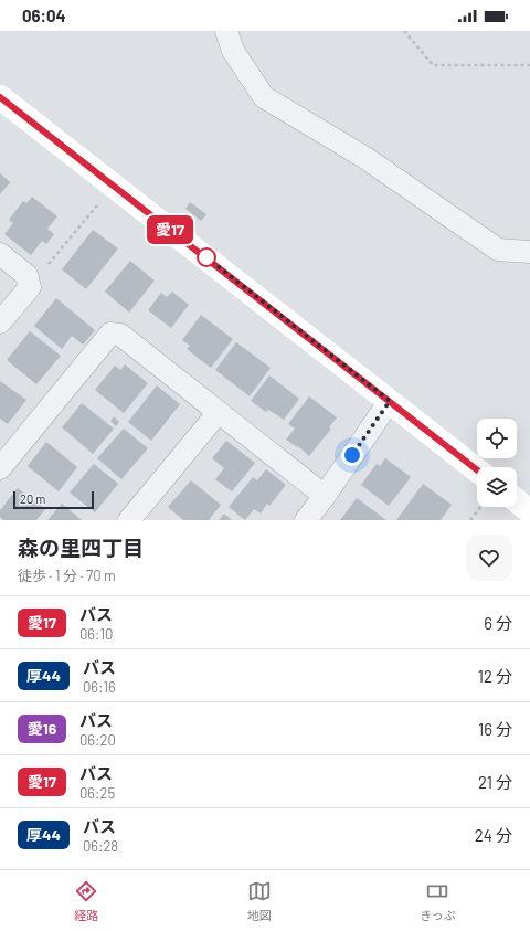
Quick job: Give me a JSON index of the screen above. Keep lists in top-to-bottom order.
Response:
{
  "lines": ["bus line 愛17"],
  "scale_bar": "20 m",
  "page": {
    "status": "06:04",
    "on_map": "愛17",
    "scale": "20 m",
    "heading": ["森の里四丁目", "徒歩 · 1 分 · 70 m"],
    "list": [
      {
        "mark": "愛17",
        "name": "バス",
        "note": "06:10",
        "value": "6 分"
      },
      {
        "mark": "厚44",
        "name": "バス",
        "note": "06:16",
        "value": "12 分"
      },
      {
        "mark": "愛16",
        "name": "バス",
        "note": "06:20",
        "value": "16 分"
      },
      {
        "mark": "愛17",
        "name": "バス",
        "note": "06:25",
        "value": "21 分"
      },
      {
        "mark": "厚44",
        "name": "バス",
        "note": "06:28",
        "value": "24 分"
      }
    ],
    "tabs": ["経路", "地図", "きっぷ"]
  }
}
